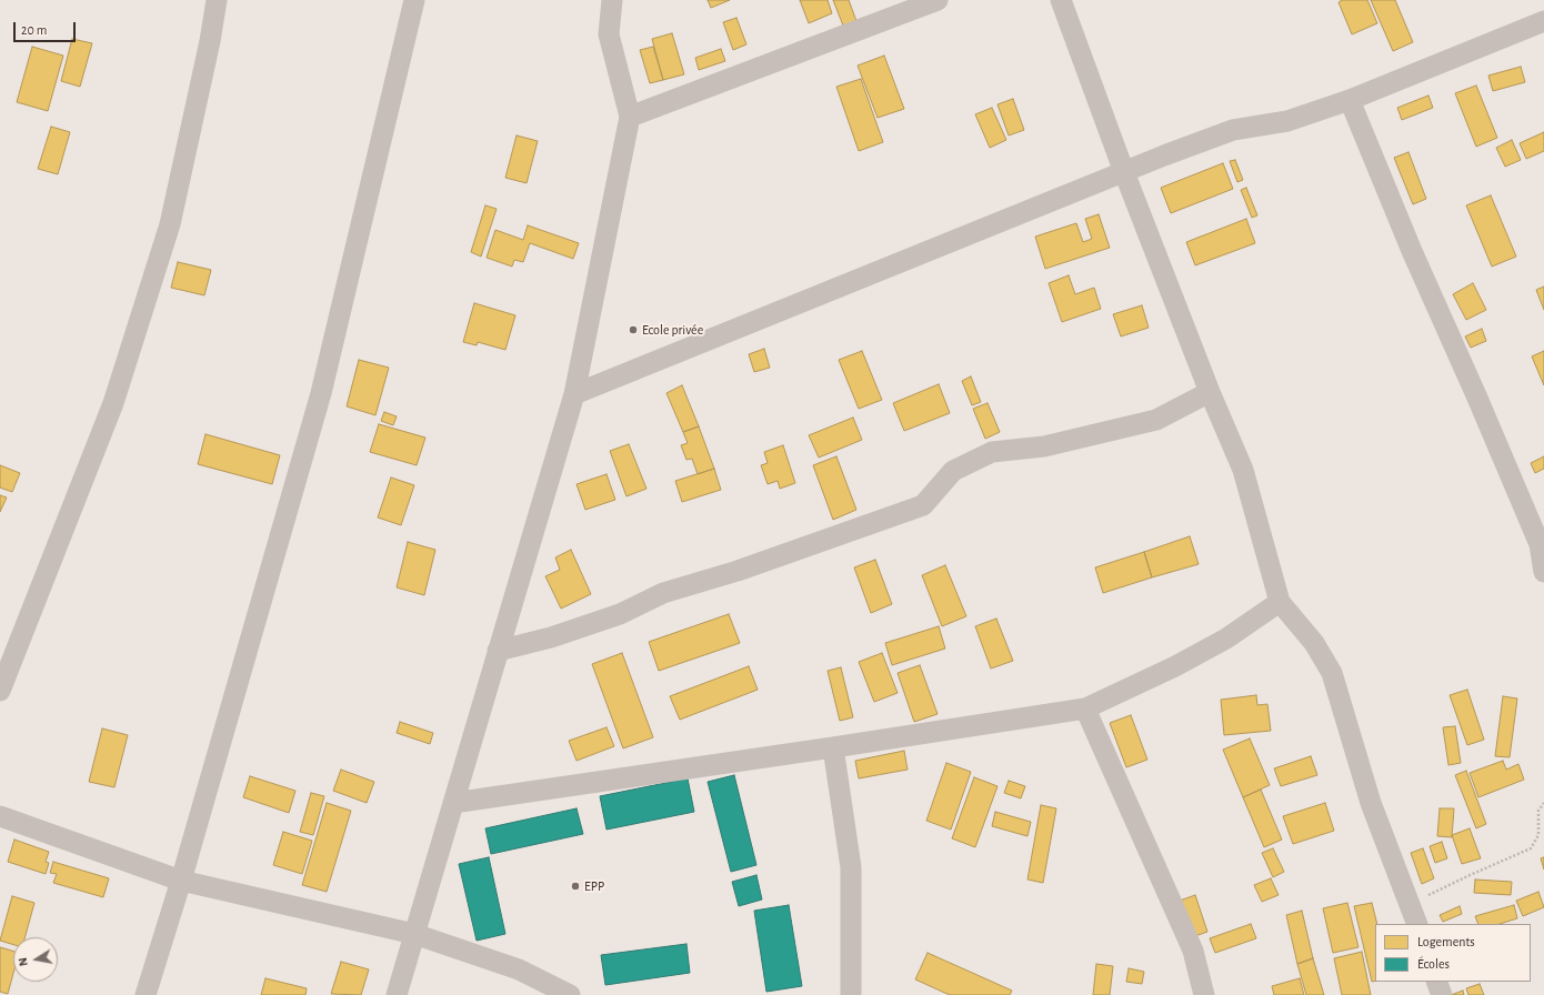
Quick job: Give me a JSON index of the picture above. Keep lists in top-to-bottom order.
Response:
{
  "places": ["Ecole privée", "EPP"],
  "legend": ["Logements", "Écoles"],
  "scale_bar": "20 m",
  "north": "left"
}
